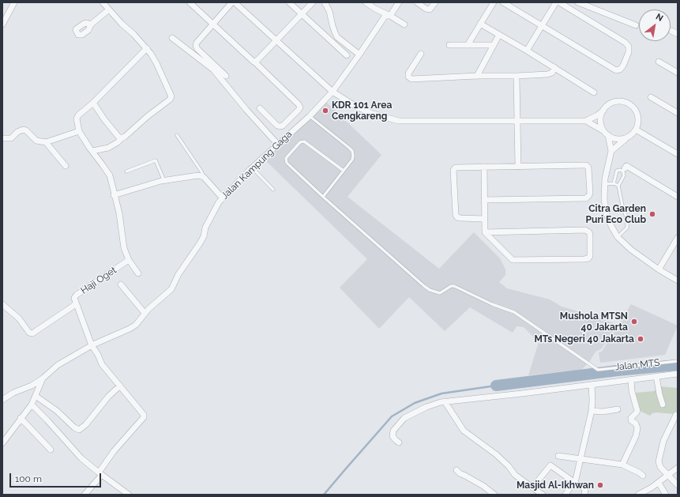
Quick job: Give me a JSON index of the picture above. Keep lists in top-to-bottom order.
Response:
{
  "streets": {
    "street": ["Jalan Kampung Gaga", "Haji Oget"],
    "lane": ["Jalan MTS"]
  },
  "places": [
    "KDR 101 Area Cengkareng",
    "Citra Garden Puri Eco Club",
    "Mushola MTSN 40 Jakarta",
    "MTs Negeri 40 Jakarta",
    "Masjid Al-Ikhwan"
  ],
  "scale_bar": "100 m",
  "north": "top right"
}
